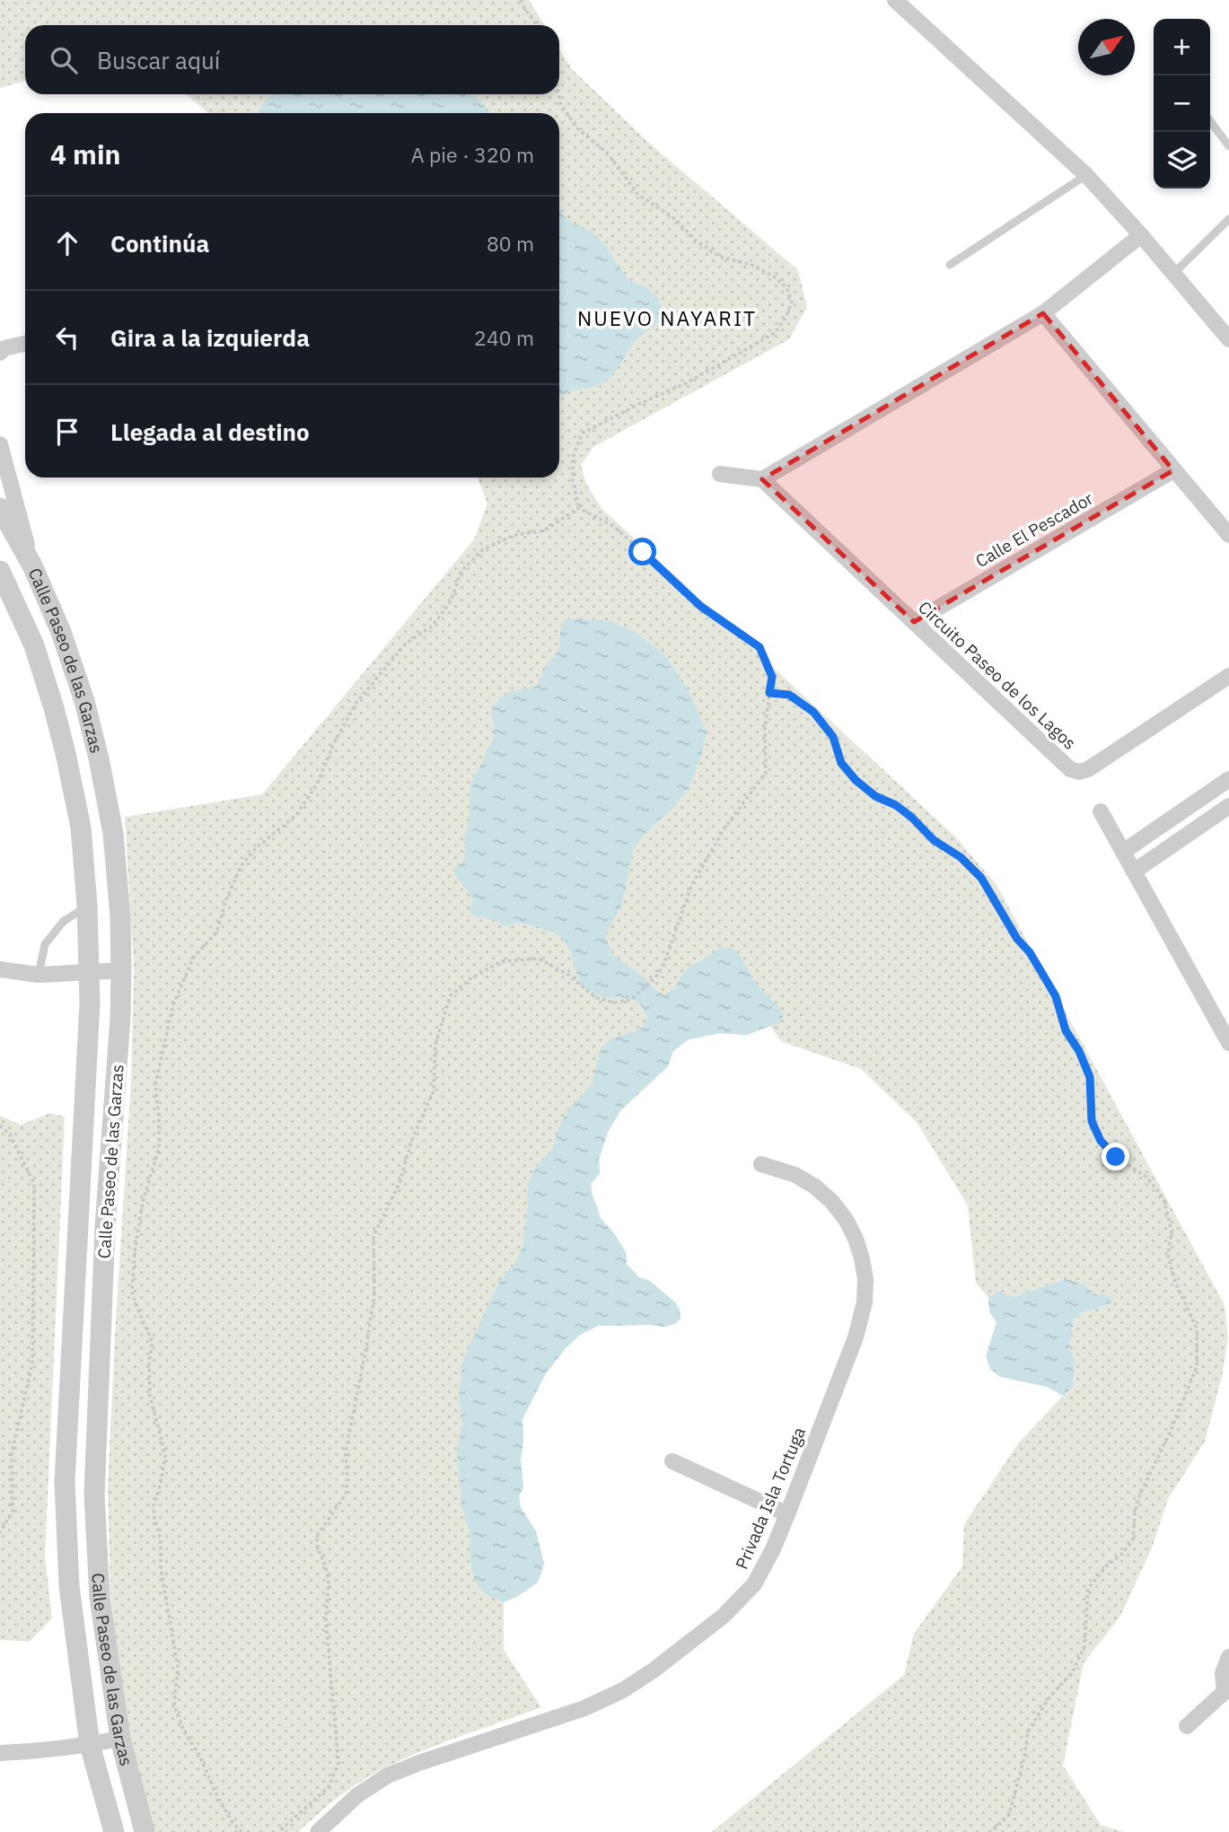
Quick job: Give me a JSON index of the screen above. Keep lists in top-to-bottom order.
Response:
{
  "streets": {
    "street": [
      "Calle El Pescador",
      "Calle Paseo de las Garzas",
      "Circuito Paseo de los Lagos",
      "Privada Isla Tortuga"
    ]
  },
  "crossings": [
    ["Calle El Pescador", "Circuito Paseo de los Lagos"]
  ],
  "districts": ["NUEVO NAYARIT"],
  "north": "top right",
  "page": {
    "map_buttons": ["+", "−"],
    "search": "Buscar aquí",
    "heading": ["4 min", "A pie · 320 m"],
    "list": [
      ["Continúa", "80 m"],
      ["Gira a la izquierda", "240 m"],
      "Llegada al destino"
    ]
  }
}
